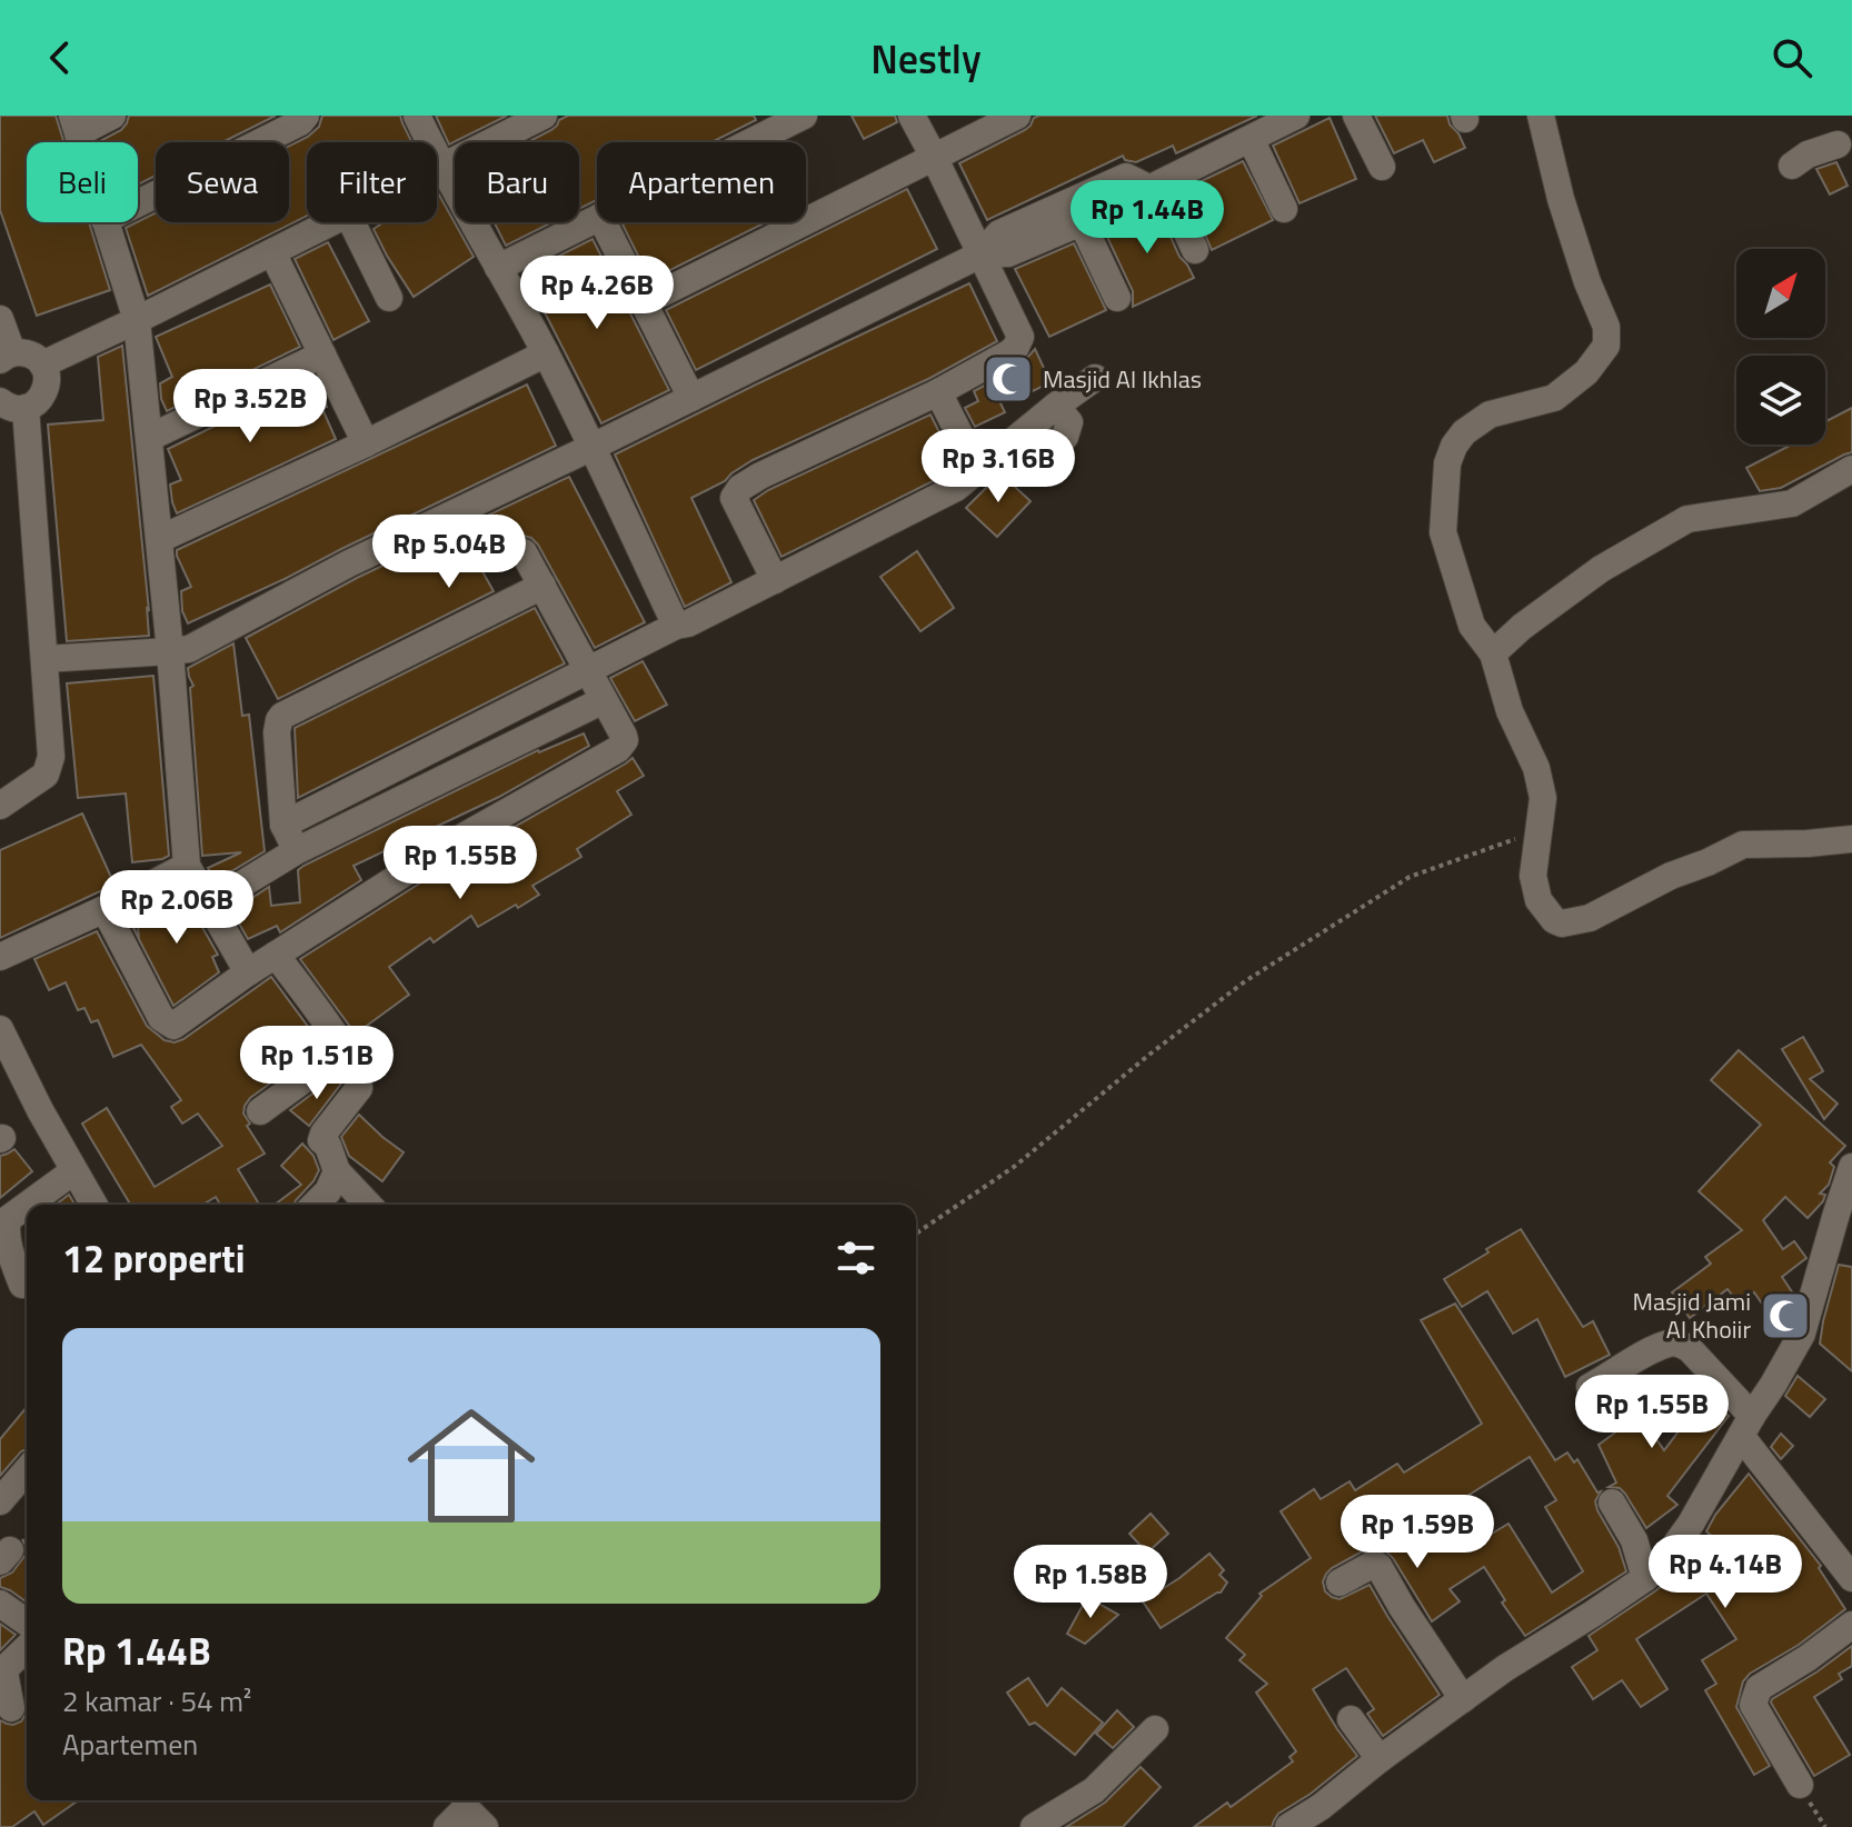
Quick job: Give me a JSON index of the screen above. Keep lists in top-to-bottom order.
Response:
{
  "places": {
    "mosque": ["Masjid Al Ikhlas", "Masjid Jami Al Khoiir"]
  },
  "north": "top right",
  "page": {
    "header": "Nestly",
    "chip": [
      "Beli",
      "Sewa",
      "Filter",
      "Baru",
      "Apartemen"
    ],
    "price": [
      "Rp 1.44B",
      "Rp 4.26B",
      "Rp 3.52B",
      "Rp 3.16B",
      "Rp 5.04B",
      "Rp 1.55B",
      "Rp 2.06B",
      "Rp 1.51B",
      "Rp 1.55B",
      "Rp 1.59B",
      "Rp 4.14B",
      "Rp 1.58B"
    ],
    "heading": "12 properti",
    "list": [
      {
        "name": "Rp 1.44B",
        "note": "2 kamar · 54 m² · Apartemen"
      }
    ]
  }
}
